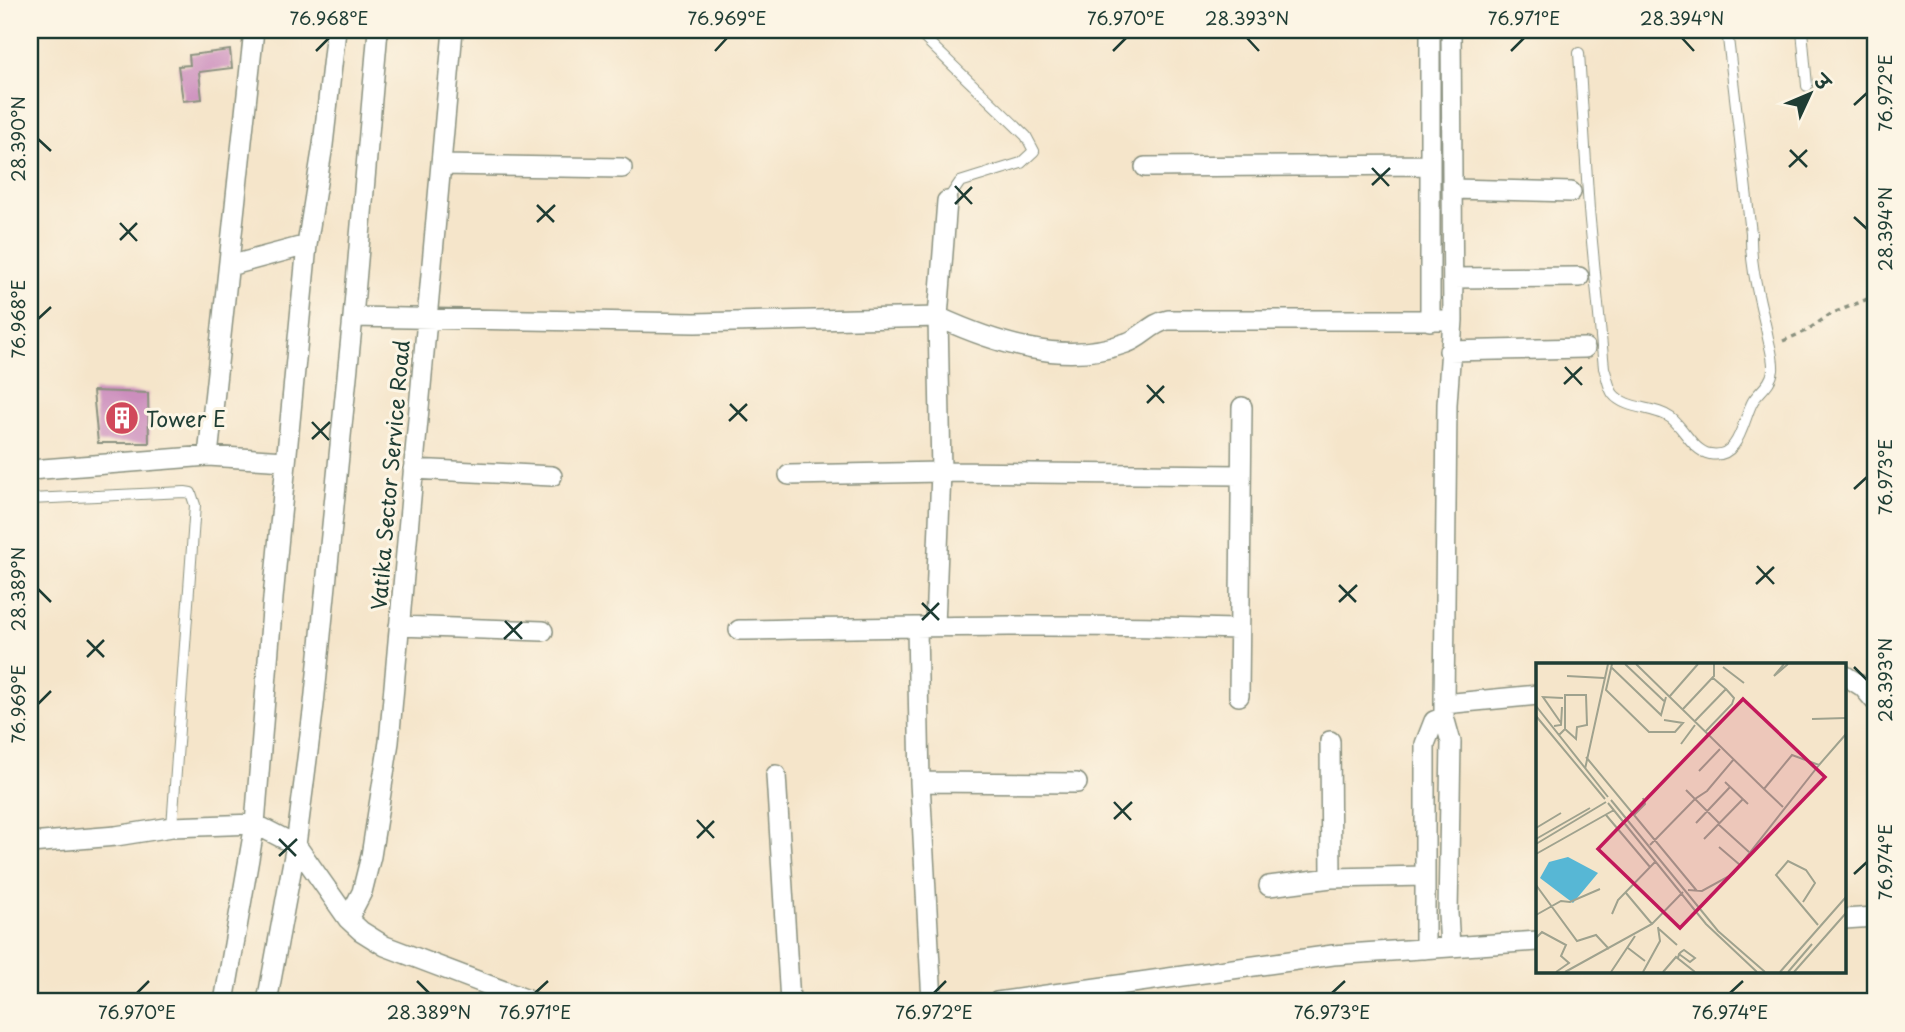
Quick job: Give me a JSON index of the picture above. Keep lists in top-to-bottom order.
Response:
{
  "streets": {
    "street": ["Vatika Sector Service Road"]
  },
  "places": {
    "building": ["Tower E"]
  },
  "north": "top right",
  "coordinates": [
    "76.968°E",
    "76.969°E",
    "76.970°E",
    "28.393°N",
    "76.971°E",
    "28.394°N",
    "76.972°E",
    "28.390°N",
    "76.973°E",
    "28.389°N",
    "76.974°E"
  ]
}
